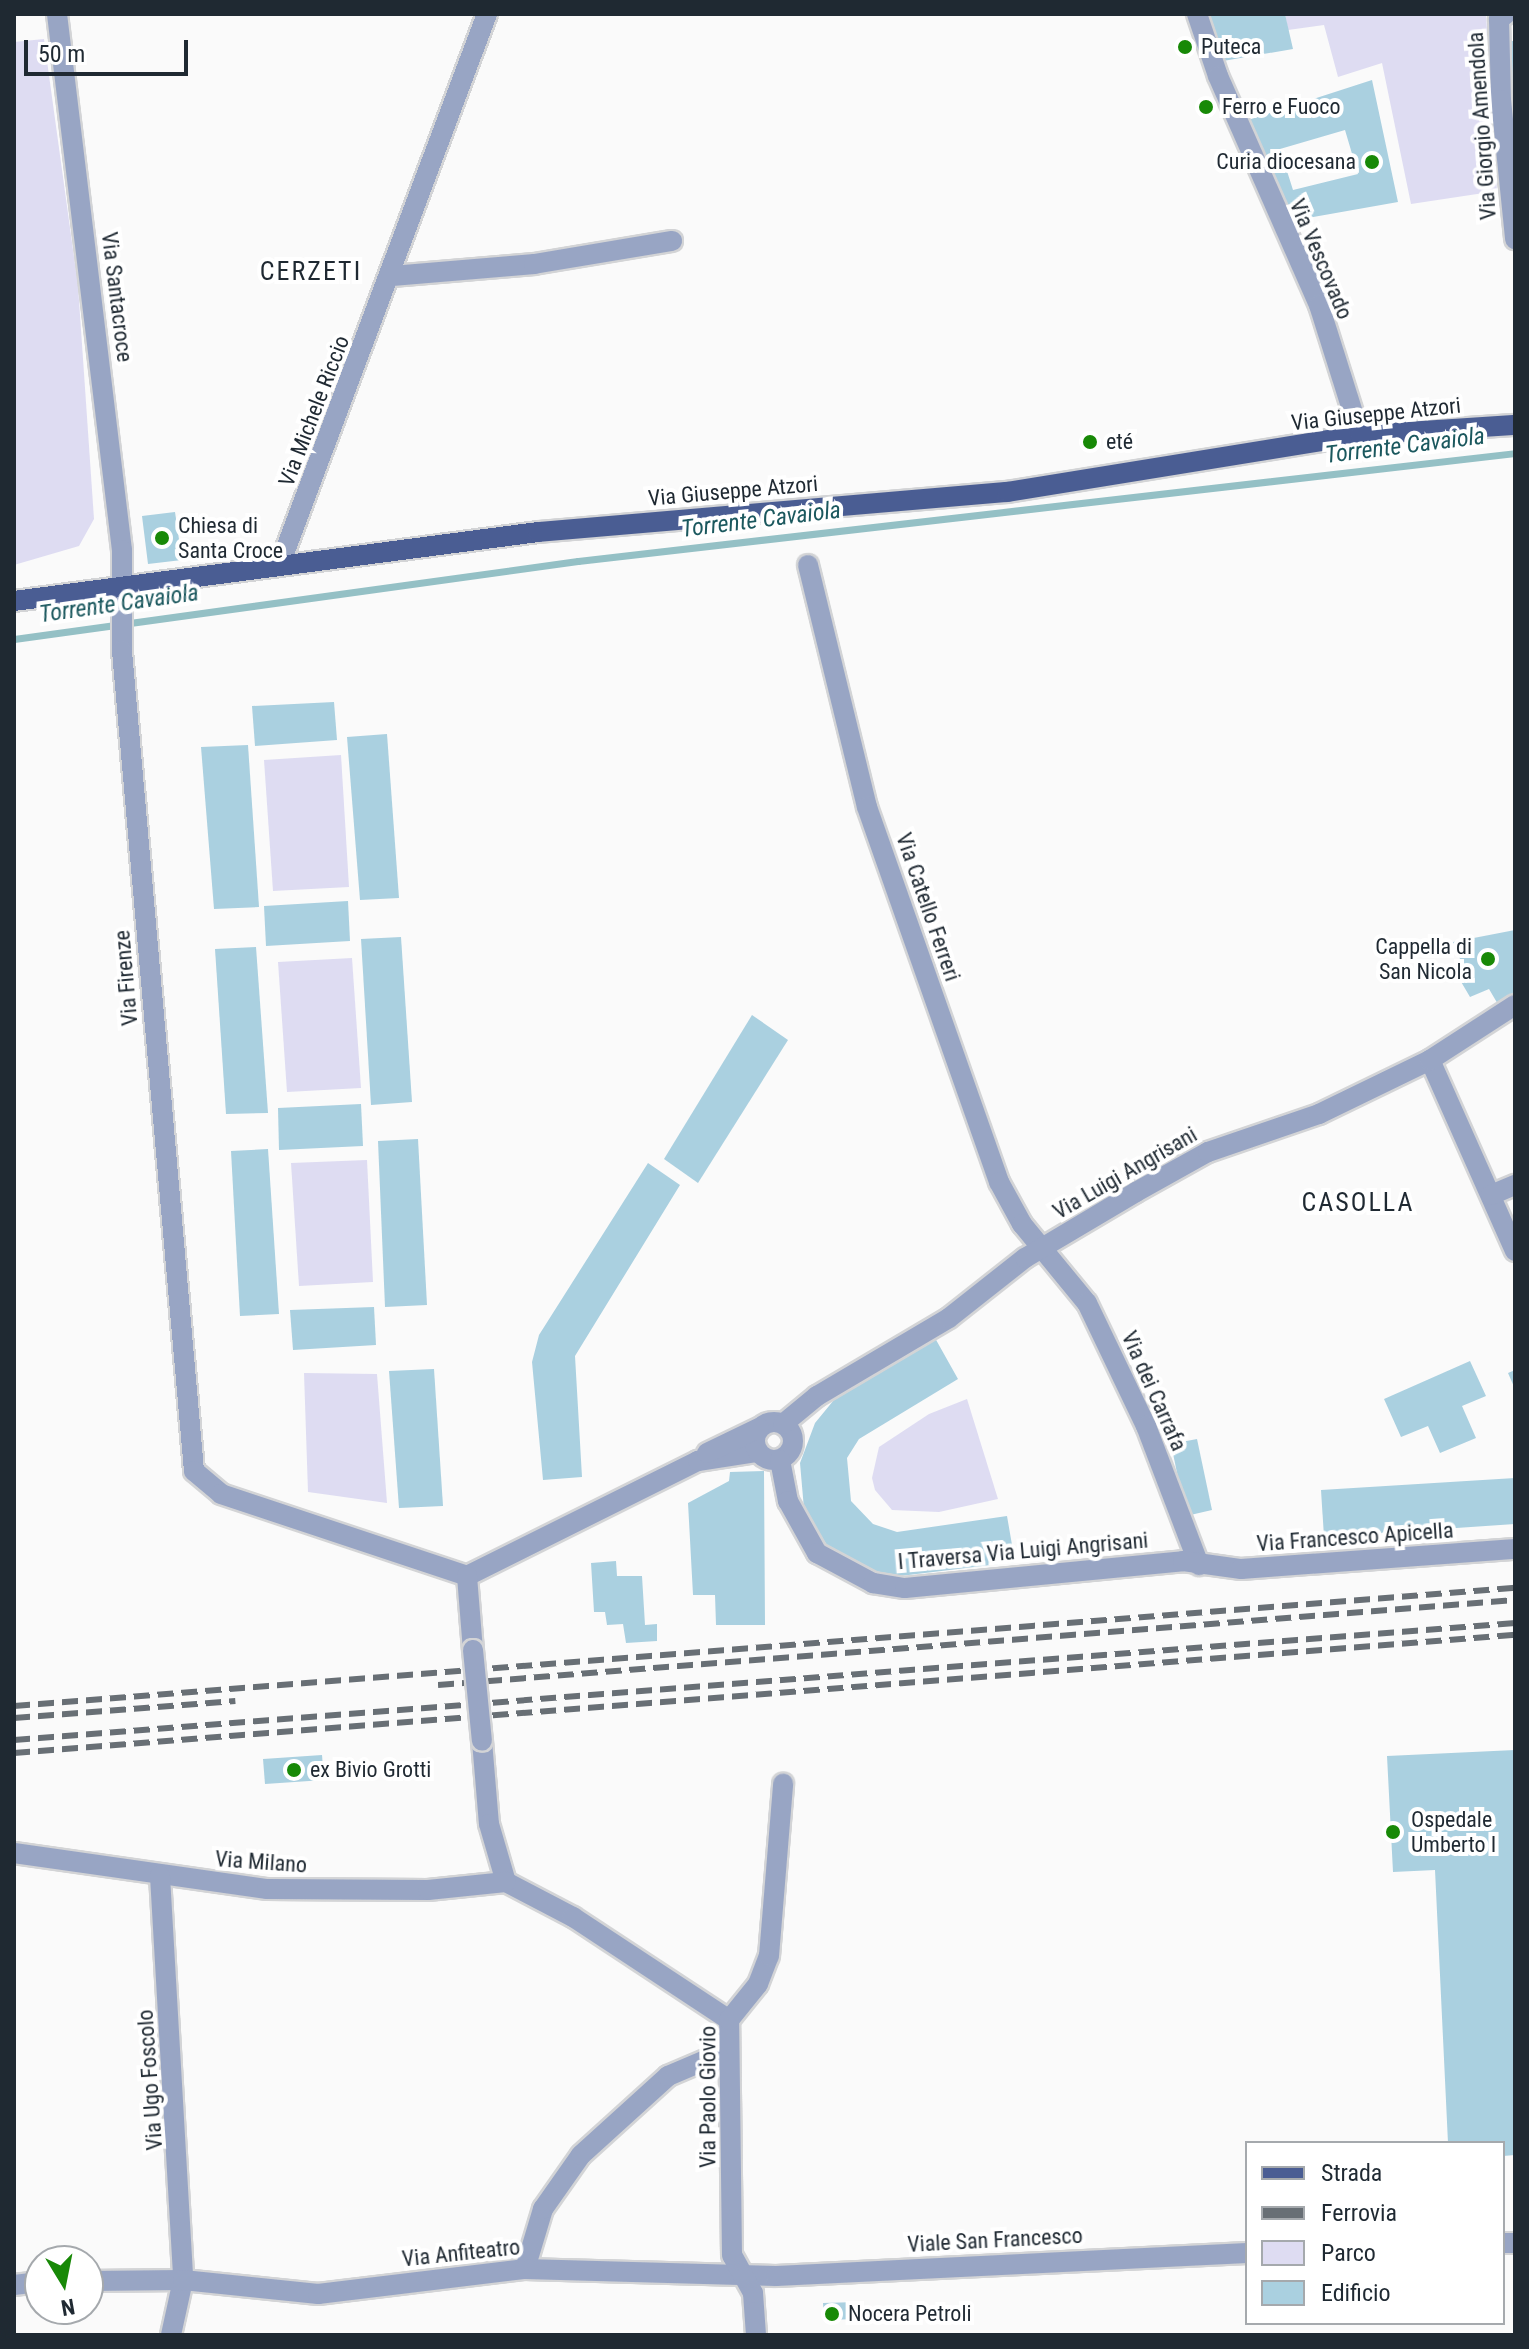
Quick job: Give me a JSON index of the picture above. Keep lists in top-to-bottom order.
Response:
{
  "streets": {
    "main road": ["Via Giuseppe Atzori"],
    "street": [
      "Via Giorgio Amendola",
      "Via Vescovado",
      "Via Santacroce",
      "Via Michele Riccio",
      "Via Catello Ferreri",
      "Via Firenze",
      "Via Luigi Angrisani",
      "Via dei Carrafa",
      "Via Francesco Apicella",
      "I Traversa Via Luigi Angrisani",
      "Via Milano",
      "Via Ugo Foscolo",
      "Via Paolo Giovio",
      "Viale San Francesco",
      "Via Anfiteatro"
    ]
  },
  "crossings": [
    ["Via Vescovado", "Via Giuseppe Atzori"],
    ["Via Santacroce", "Via Giuseppe Atzori"],
    ["Via Santacroce", "Via Firenze"],
    ["Via Michele Riccio", "Via Giuseppe Atzori"],
    ["Via Giuseppe Atzori", "Via Firenze"],
    ["Via Catello Ferreri", "Via Luigi Angrisani"],
    ["Via Catello Ferreri", "Via dei Carrafa"],
    ["Via Luigi Angrisani", "Via dei Carrafa"],
    ["Via Luigi Angrisani", "I Traversa Via Luigi Angrisani"],
    ["Via dei Carrafa", "Via Francesco Apicella"],
    ["Via dei Carrafa", "I Traversa Via Luigi Angrisani"],
    ["Via Francesco Apicella", "I Traversa Via Luigi Angrisani"],
    ["Via Milano", "Via Ugo Foscolo"],
    ["Via Ugo Foscolo", "Via Anfiteatro"],
    ["Via Paolo Giovio", "Viale San Francesco"],
    ["Via Paolo Giovio", "Via Anfiteatro"],
    ["Viale San Francesco", "Via Anfiteatro"]
  ],
  "districts": ["CERZETI", "CASOLLA"],
  "water": ["Torrente Cavaiola"],
  "places": [
    "Puteca",
    "Ferro e Fuoco",
    "Curia diocesana",
    "eté",
    "Chiesa di Santa Croce",
    "Cappella di San Nicola",
    "ex Bivio Grotti",
    "Ospedale Umberto I",
    "Nocera Petroli"
  ],
  "legend": [
    "Strada",
    "Ferrovia",
    "Parco",
    "Edificio"
  ],
  "scale_bar": "50 m",
  "north": "bottom"
}
